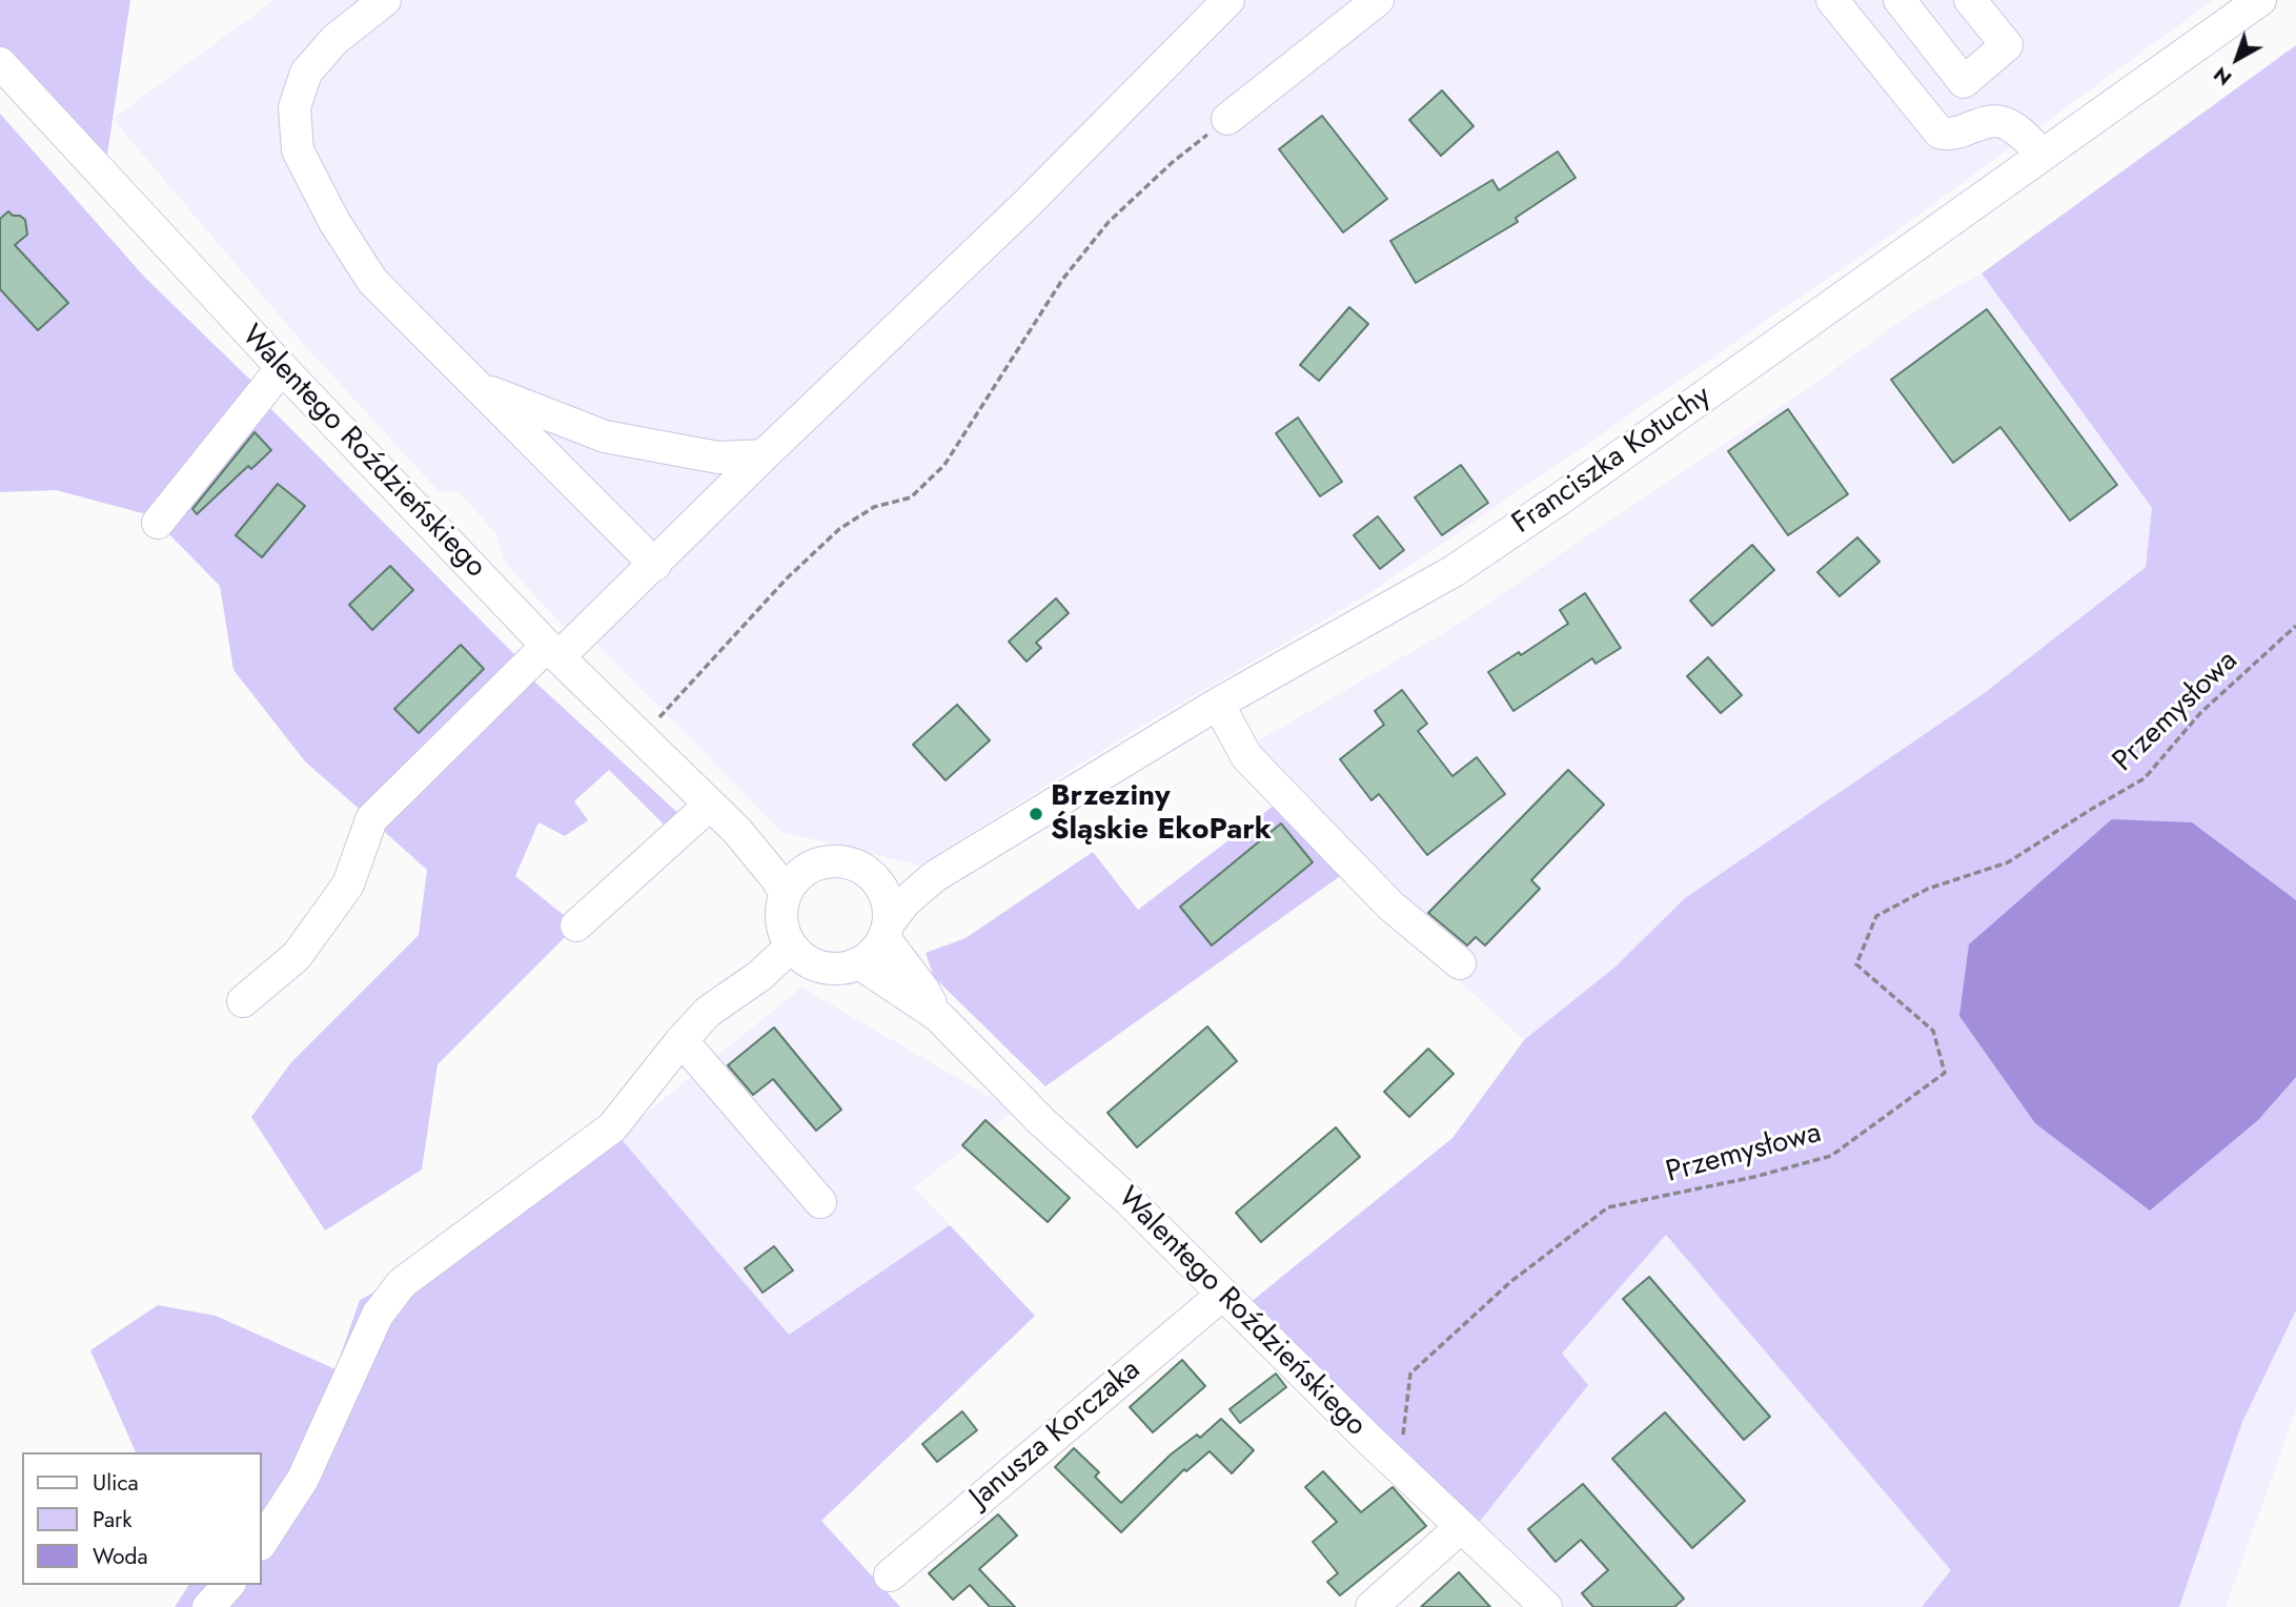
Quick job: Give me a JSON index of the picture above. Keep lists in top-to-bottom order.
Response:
{
  "streets": {
    "street": ["Walentego Roździeńskiego", "Franciszka Kotuchy", "Janusza Korczaka"],
    "path": ["Przemysłowa"]
  },
  "crossings": [
    ["Walentego Roździeńskiego", "Franciszka Kotuchy"],
    ["Walentego Roździeńskiego", "Przemysłowa"],
    ["Walentego Roździeńskiego", "Janusza Korczaka"]
  ],
  "places": ["Brzeziny Śląskie EkoPark"],
  "legend": ["Ulica", "Park", "Woda"],
  "north": "bottom left"
}
